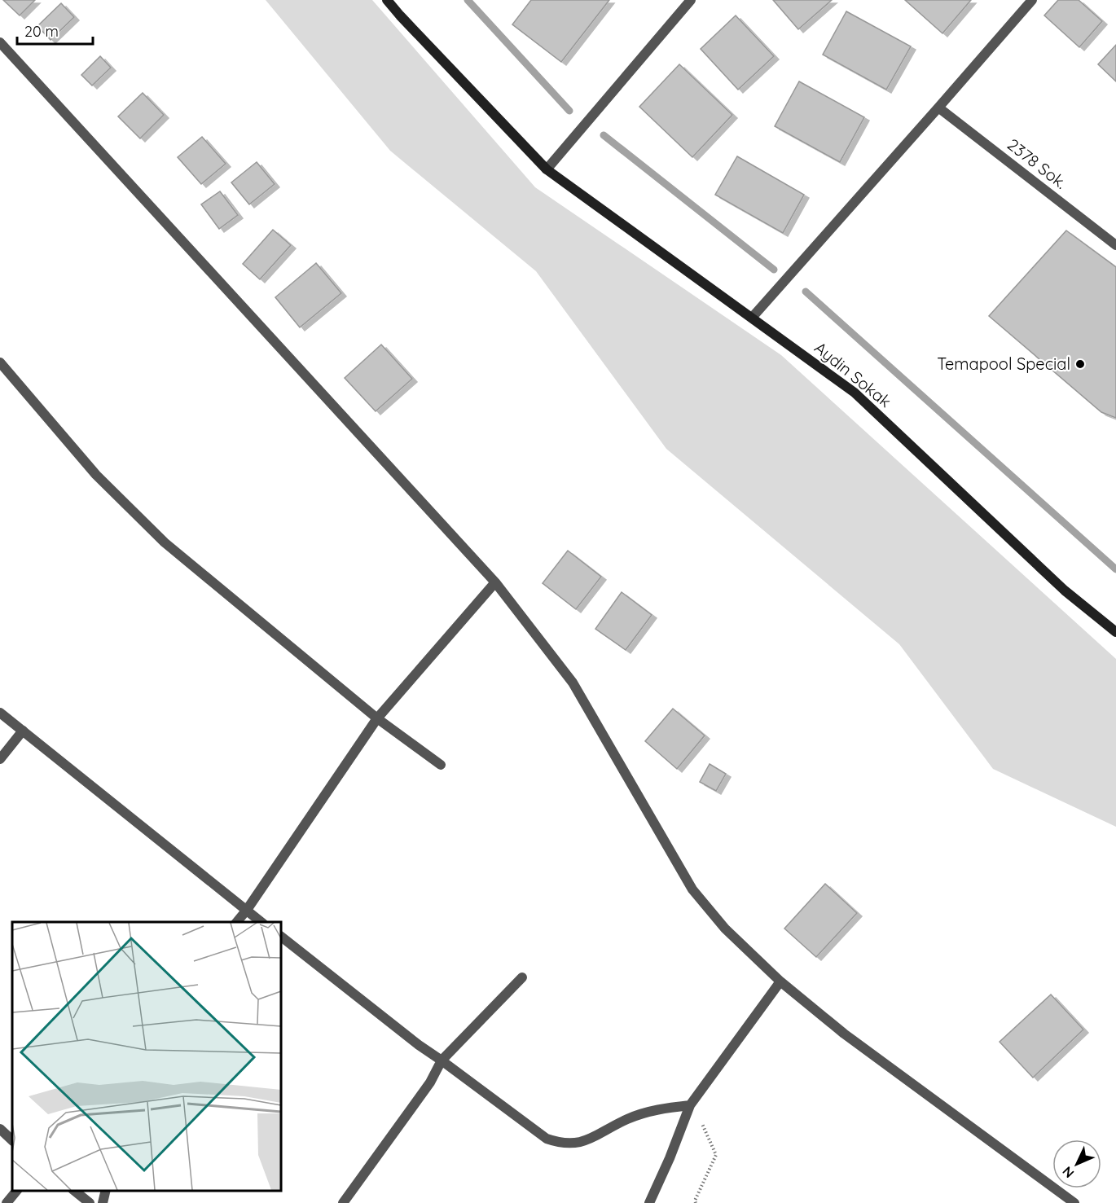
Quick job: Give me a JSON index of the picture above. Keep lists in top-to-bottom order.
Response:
{
  "streets": {
    "street": ["2378 Sok.", "Aydin Sokak"]
  },
  "places": ["Temapool Special"],
  "scale_bar": "20 m",
  "north": "bottom left"
}
